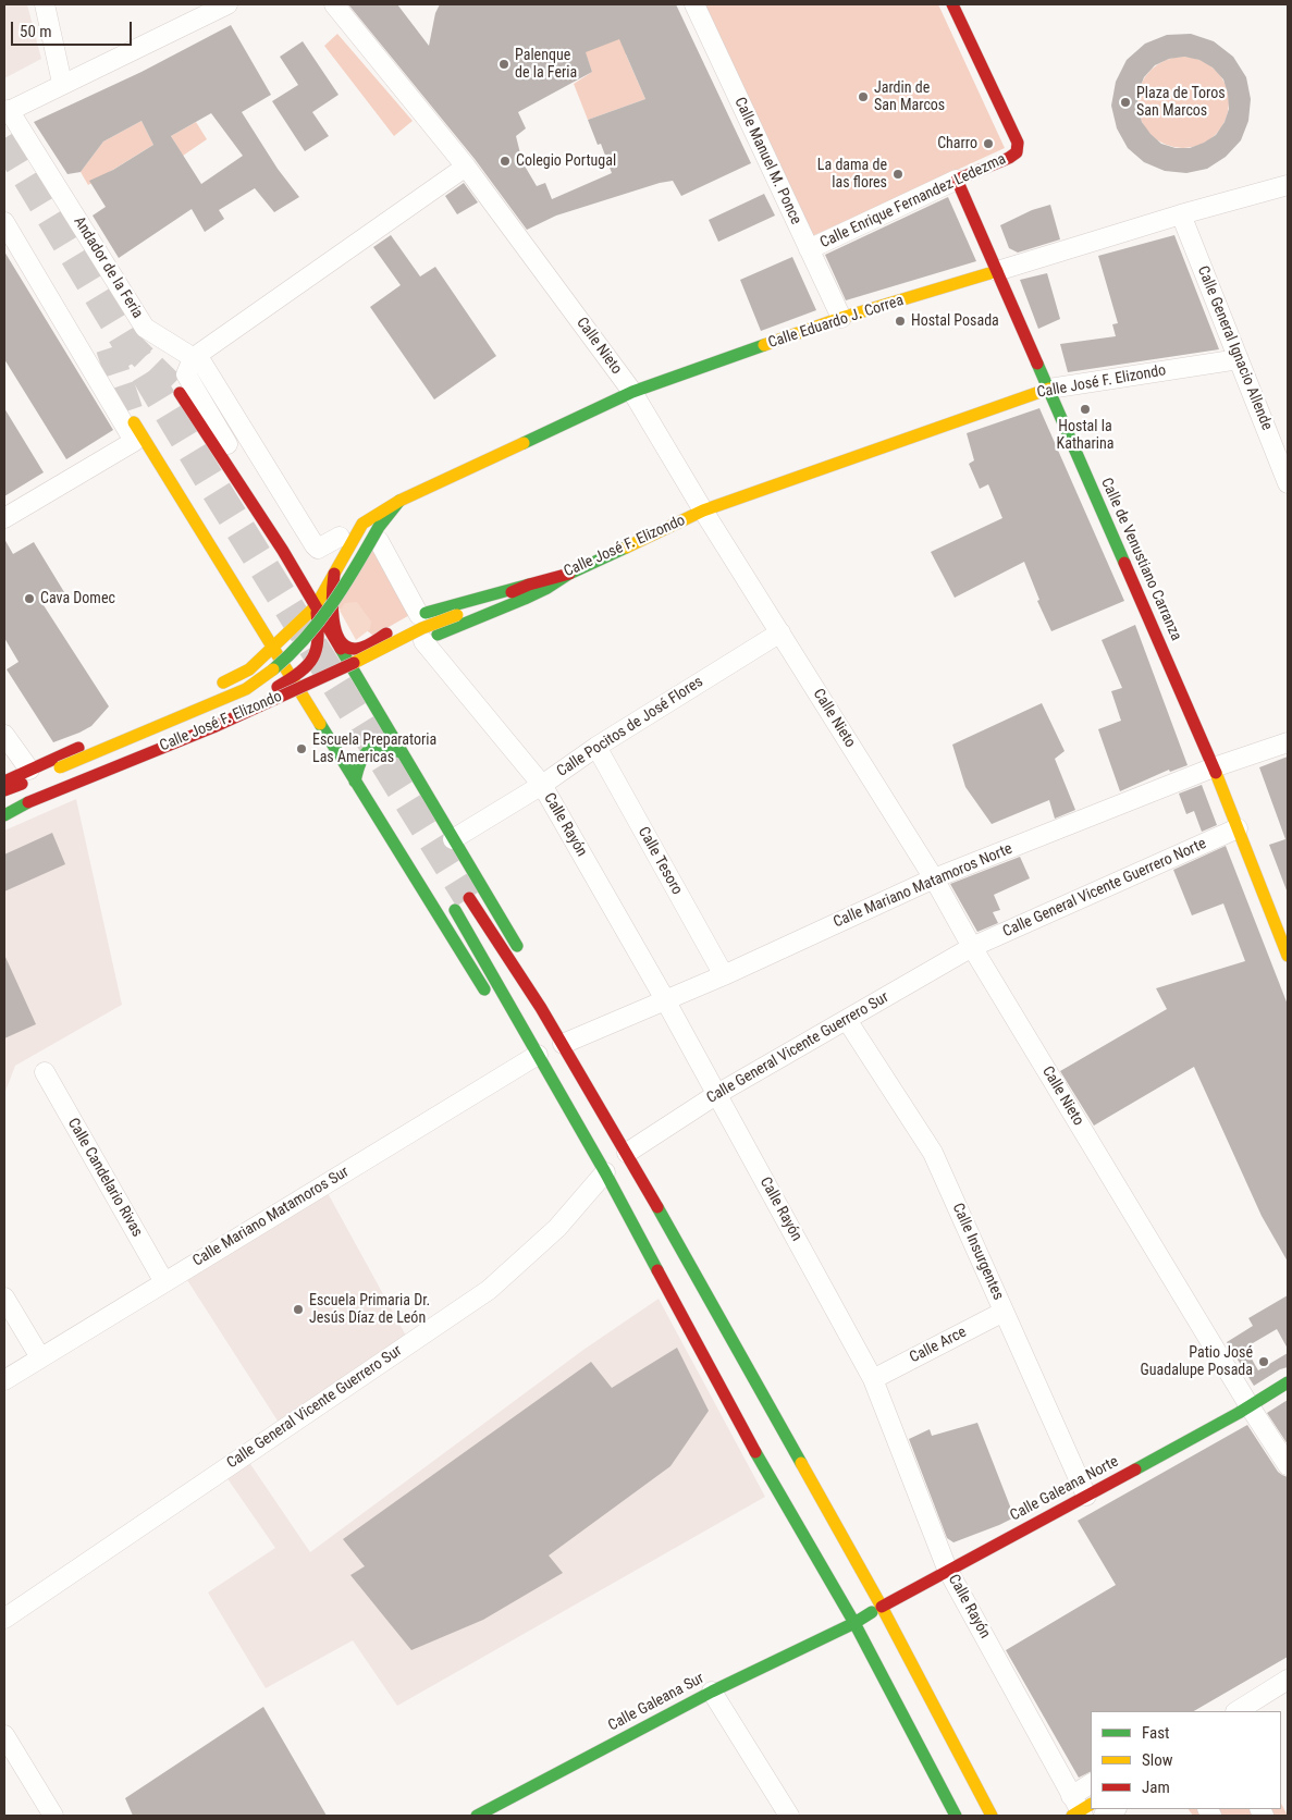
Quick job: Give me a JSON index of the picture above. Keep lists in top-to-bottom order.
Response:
{
  "streets": {
    "street": [
      "Calle Manuel M. Ponce",
      "Calle Enrique Fernandez Ledezma",
      "Andador de la Feria",
      "Calle Eduardo J. Correa",
      "Calle Nieto",
      "Calle General Ignacio Allende",
      "Calle José F. Elizondo",
      "Calle de Venustiano Carranza",
      "Calle Pocitos de José Flores",
      "Calle Rayón",
      "Calle Tesoro",
      "Calle Mariano Matamoros Norte",
      "Calle General Vicente Guerrero Norte",
      "Calle General Vicente Guerrero Sur",
      "Calle Candelario Rivas",
      "Calle Mariano Matamoros Sur",
      "Calle Insurgentes",
      "Calle Arce",
      "Calle Galeana Norte",
      "Calle Galeana Sur"
    ]
  },
  "crossings": [
    ["Calle Manuel M. Ponce", "Calle Enrique Fernandez Ledezma"],
    ["Calle Manuel M. Ponce", "Calle Eduardo J. Correa"],
    ["Calle Enrique Fernandez Ledezma", "Calle de Venustiano Carranza"],
    ["Calle Eduardo J. Correa", "Calle Nieto"],
    ["Calle Eduardo J. Correa", "Calle General Ignacio Allende"],
    ["Calle Eduardo J. Correa", "Calle José F. Elizondo"],
    ["Calle Eduardo J. Correa", "Calle de Venustiano Carranza"],
    ["Calle Nieto", "Calle José F. Elizondo"],
    ["Calle Nieto", "Calle Pocitos de José Flores"],
    ["Calle Nieto", "Calle Mariano Matamoros Norte"],
    ["Calle Nieto", "Calle General Vicente Guerrero Norte"],
    ["Calle Nieto", "Calle General Vicente Guerrero Sur"],
    ["Calle Nieto", "Calle Galeana Norte"],
    ["Calle General Ignacio Allende", "Calle José F. Elizondo"],
    ["Calle José F. Elizondo", "Calle de Venustiano Carranza"],
    ["Calle de Venustiano Carranza", "Calle Mariano Matamoros Norte"],
    ["Calle de Venustiano Carranza", "Calle General Vicente Guerrero Norte"],
    ["Calle Pocitos de José Flores", "Calle Rayón"],
    ["Calle Pocitos de José Flores", "Calle Tesoro"],
    ["Calle Rayón", "Calle Mariano Matamoros Norte"],
    ["Calle Rayón", "Calle General Vicente Guerrero Sur"],
    ["Calle Rayón", "Calle Arce"],
    ["Calle Rayón", "Calle Galeana Norte"],
    ["Calle Tesoro", "Calle Mariano Matamoros Norte"],
    ["Calle General Vicente Guerrero Norte", "Calle General Vicente Guerrero Sur"],
    ["Calle General Vicente Guerrero Sur", "Calle Insurgentes"],
    ["Calle Candelario Rivas", "Calle Mariano Matamoros Sur"],
    ["Calle Insurgentes", "Calle Arce"],
    ["Calle Insurgentes", "Calle Galeana Norte"],
    ["Calle Galeana Norte", "Calle Galeana Sur"]
  ],
  "places": [
    "Palenque de la Feria",
    "Jardin de San Marcos",
    "Plaza de Toros San Marcos",
    "Charro",
    "Colegio Portugal",
    "La dama de las flores",
    "Hostal Posada",
    "Hostal la Katharina",
    "Cava Domec",
    "Escuela Preparatoria Las Americas",
    "Escuela Primaria Dr. Jesús Díaz de León",
    "Patio José Guadalupe Posada"
  ],
  "legend": ["Fast", "Slow", "Jam"],
  "scale_bar": "50 m"
}
